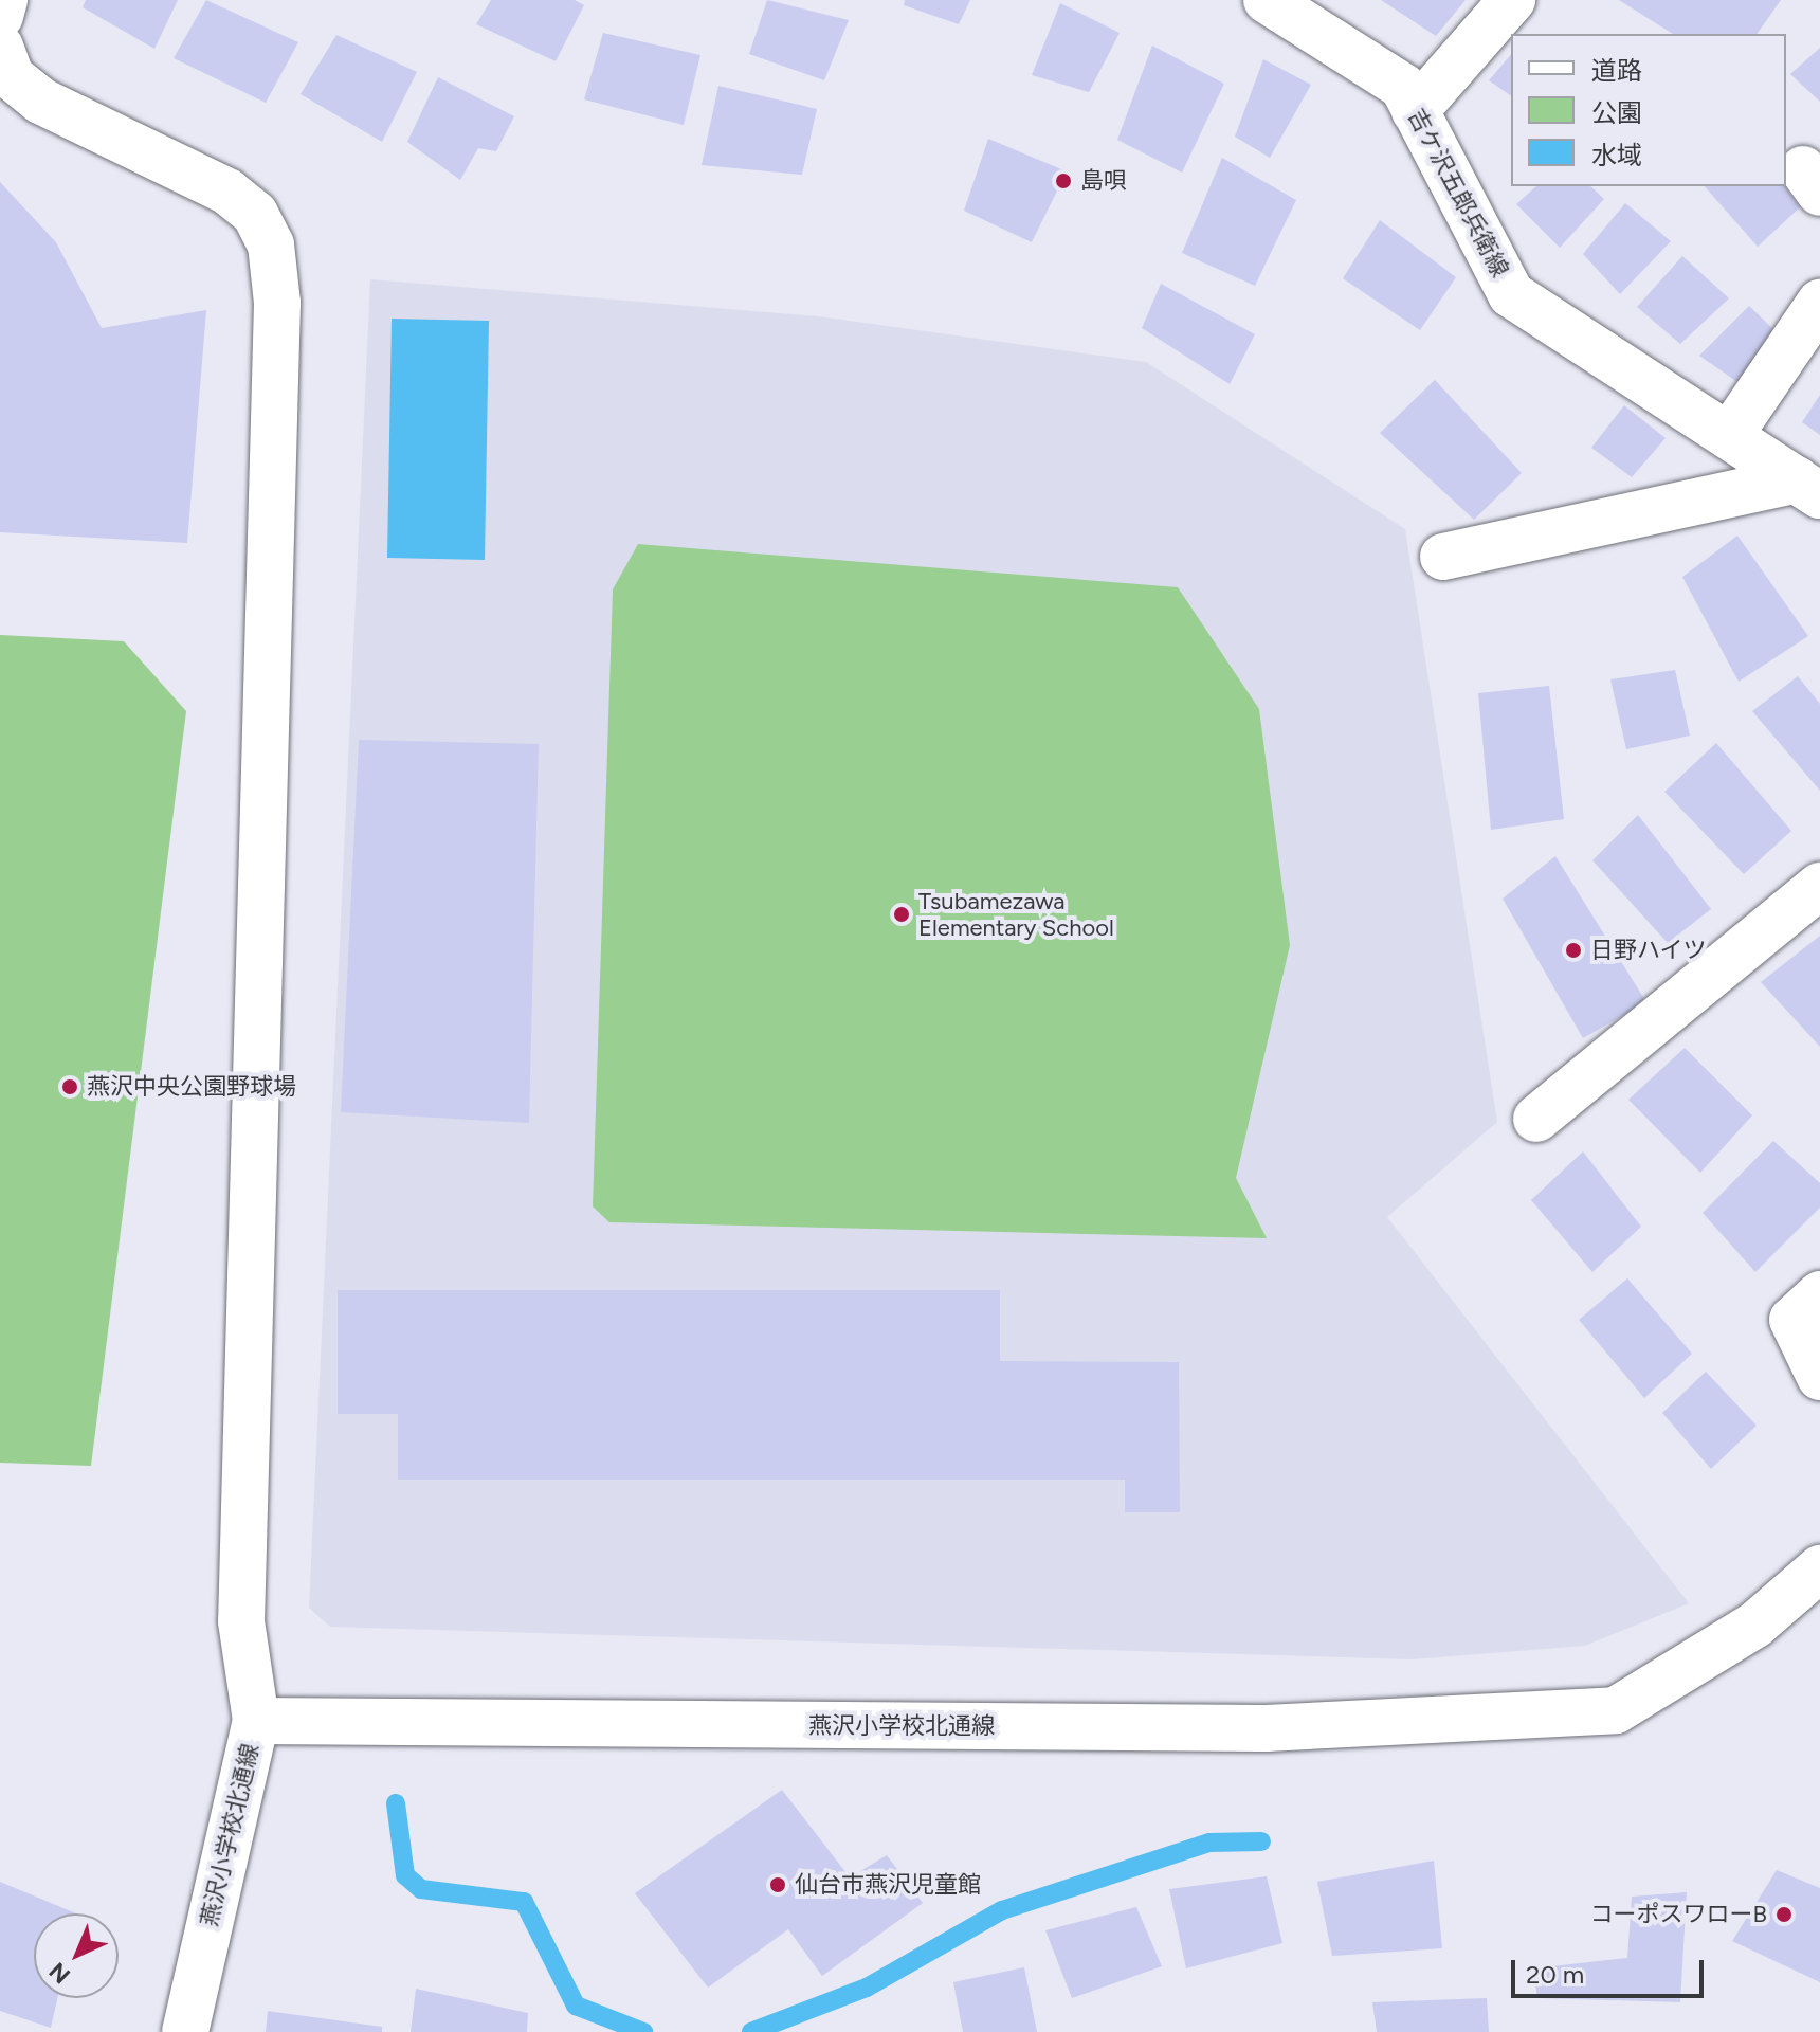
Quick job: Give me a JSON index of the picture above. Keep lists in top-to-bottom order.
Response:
{
  "streets": {
    "street": ["吉ケ沢五郎兵衛線", "燕沢小学校北通線"]
  },
  "places": [
    "島唄",
    "Tsubamezawa Elementary School",
    "日野ハイツ",
    "燕沢中央公園野球場",
    "仙台市燕沢児童館",
    "コーポスワローB"
  ],
  "legend": ["道路", "公園", "水域"],
  "scale_bar": "20 m",
  "north": "bottom left"
}
